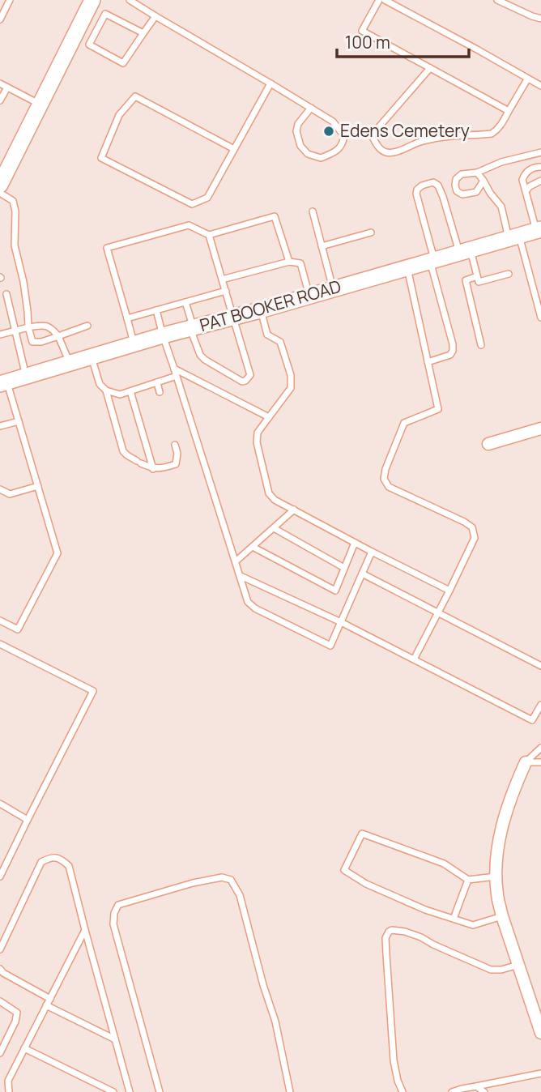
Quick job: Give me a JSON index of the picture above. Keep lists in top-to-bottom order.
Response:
{
  "streets": {
    "main road": ["PAT BOOKER ROAD"]
  },
  "places": ["Edens Cemetery"],
  "scale_bar": "100 m"
}
